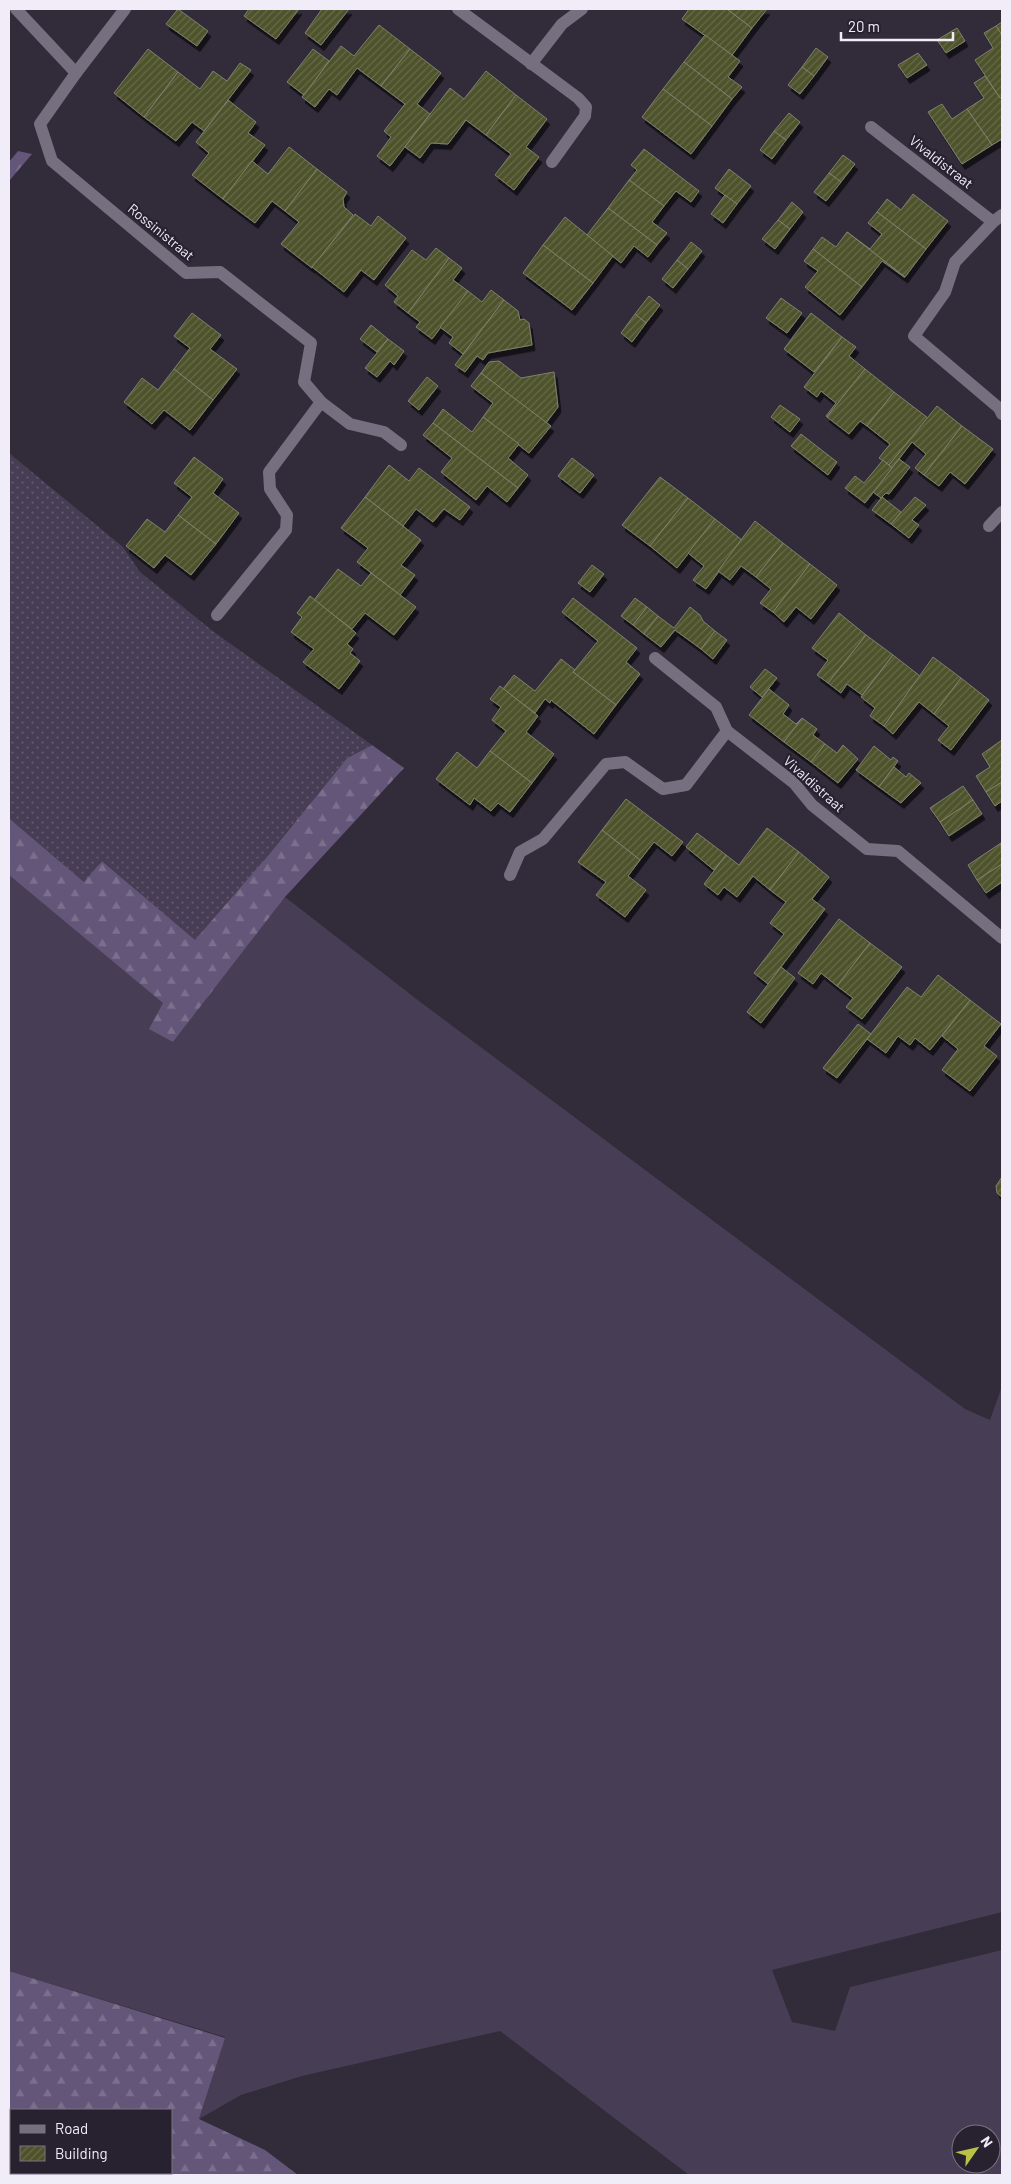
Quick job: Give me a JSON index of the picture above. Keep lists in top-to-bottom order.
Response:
{
  "streets": {
    "street": ["Vivaldistraat", "Rossinistraat"]
  },
  "legend": ["Road", "Building"],
  "scale_bar": "20 m",
  "north": "top right"
}
